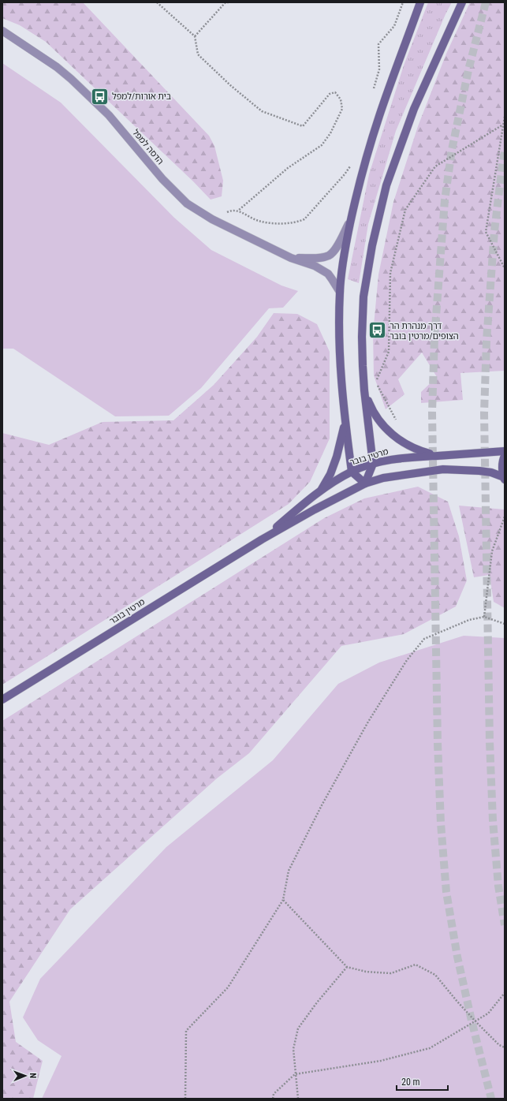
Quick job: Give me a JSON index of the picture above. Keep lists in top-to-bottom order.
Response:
{
  "streets": {
    "street": ["הדסה למפל", "מרטין בובר"]
  },
  "places": {
    "bus stop": ["בית אורות/למפל", "דרך מנהרת הר הצופים/מרטין בובר"]
  },
  "scale_bar": "20 m",
  "north": "right"
}
